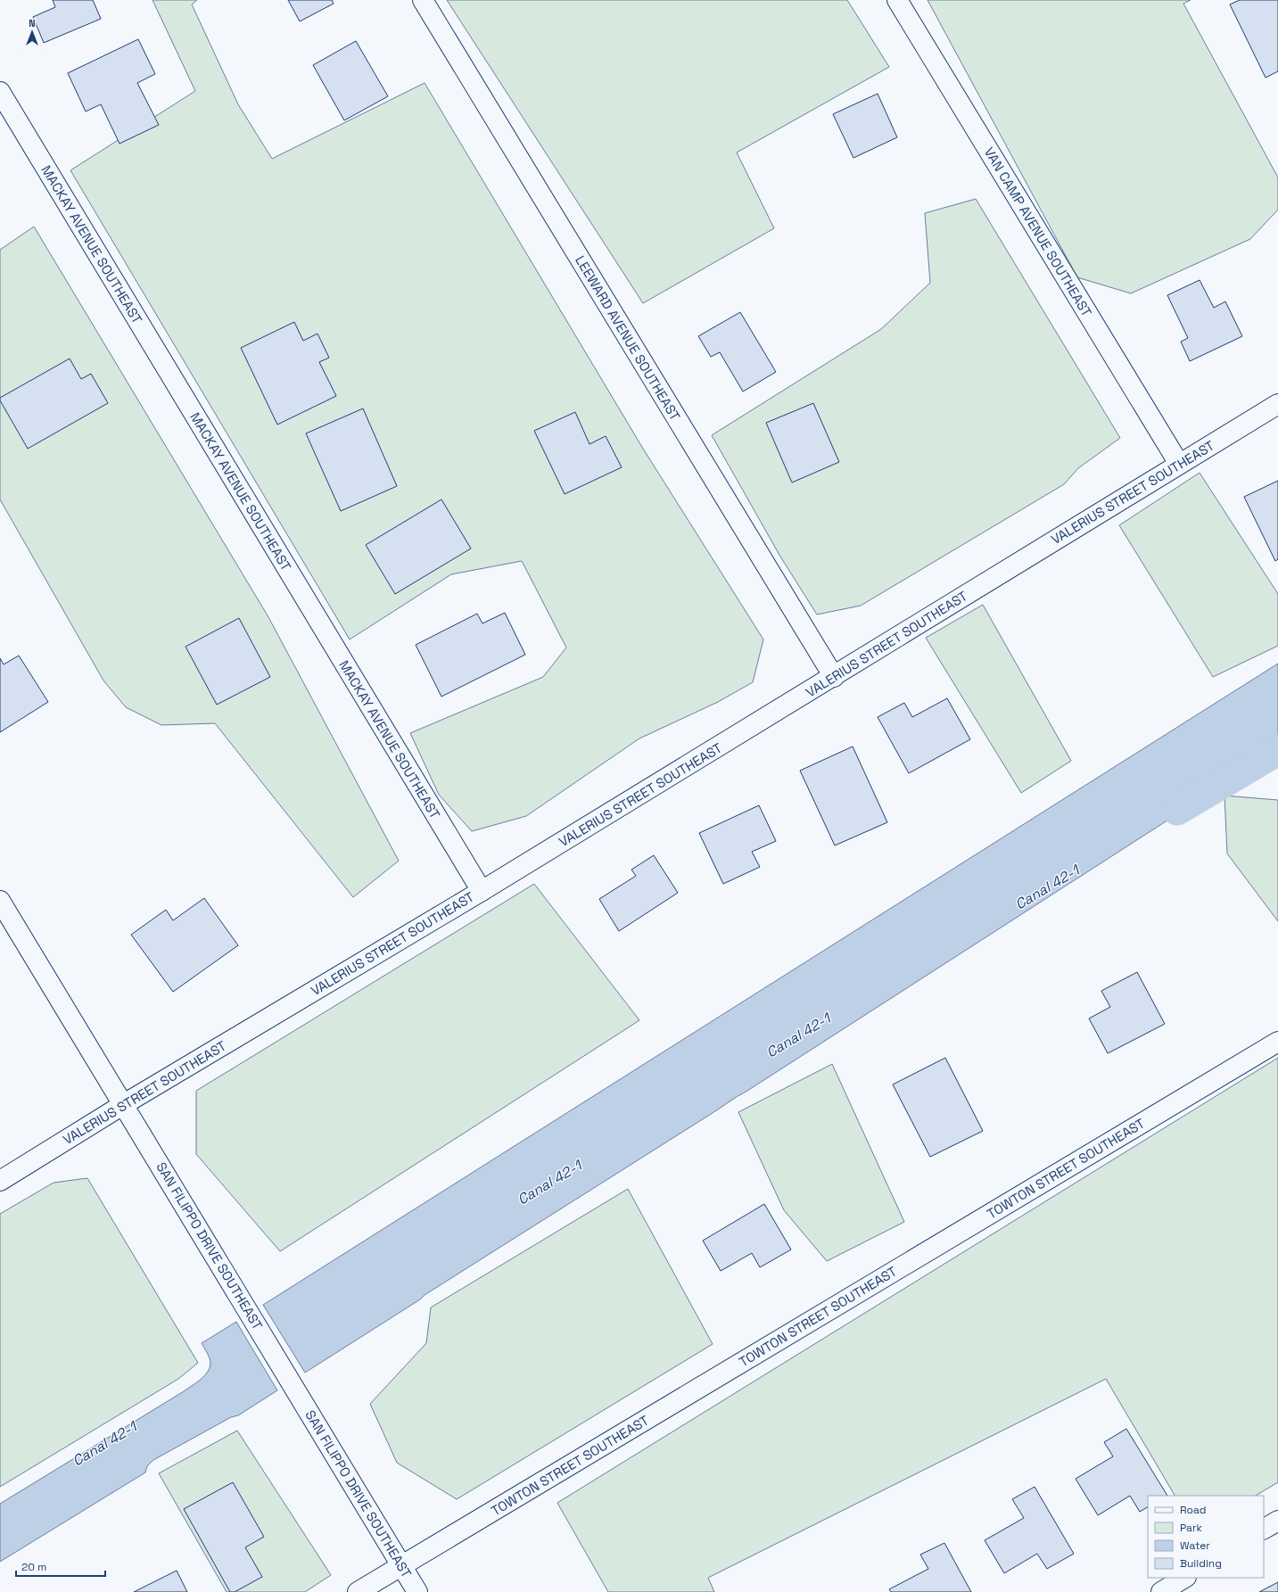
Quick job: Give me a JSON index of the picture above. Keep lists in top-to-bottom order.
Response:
{
  "streets": {
    "street": [
      "VAN CAMP AVENUE SOUTHEAST",
      "MACKAY AVENUE SOUTHEAST",
      "LEEWARD AVENUE SOUTHEAST",
      "VALERIUS STREET SOUTHEAST",
      "TOWTON STREET SOUTHEAST",
      "SAN FILIPPO DRIVE SOUTHEAST"
    ]
  },
  "crossings": [
    ["VAN CAMP AVENUE SOUTHEAST", "VALERIUS STREET SOUTHEAST"],
    ["MACKAY AVENUE SOUTHEAST", "VALERIUS STREET SOUTHEAST"],
    ["LEEWARD AVENUE SOUTHEAST", "VALERIUS STREET SOUTHEAST"],
    ["VALERIUS STREET SOUTHEAST", "SAN FILIPPO DRIVE SOUTHEAST"],
    ["TOWTON STREET SOUTHEAST", "SAN FILIPPO DRIVE SOUTHEAST"]
  ],
  "water": ["Canal 42-1"],
  "legend": [
    "Road",
    "Park",
    "Water",
    "Building"
  ],
  "scale_bar": "20 m",
  "north": "top"
}
